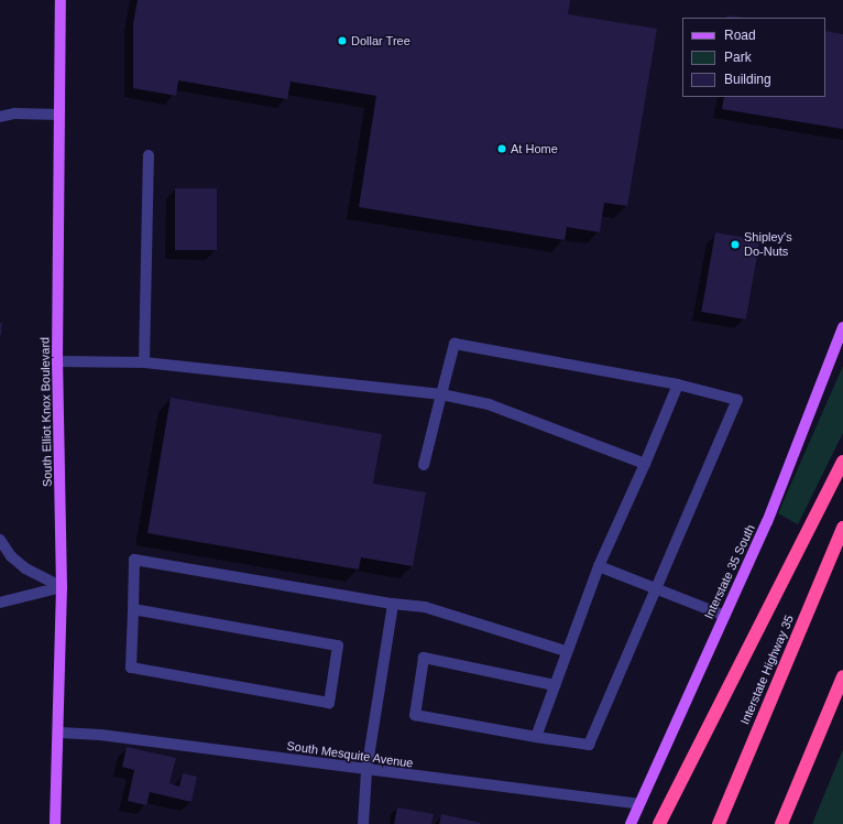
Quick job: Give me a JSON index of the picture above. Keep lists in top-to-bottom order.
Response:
{
  "streets": {
    "highway": ["Interstate Highway 35"],
    "main road": ["South Elliot Knox Boulevard", "Interstate 35 South"],
    "street": ["South Mesquite Avenue"]
  },
  "crossings": [
    ["South Elliot Knox Boulevard", "South Mesquite Avenue"],
    ["Interstate 35 South", "South Mesquite Avenue"]
  ],
  "places": ["Dollar Tree", "At Home", "Shipley's Do-Nuts"],
  "legend": ["Road", "Park", "Building"]
}
